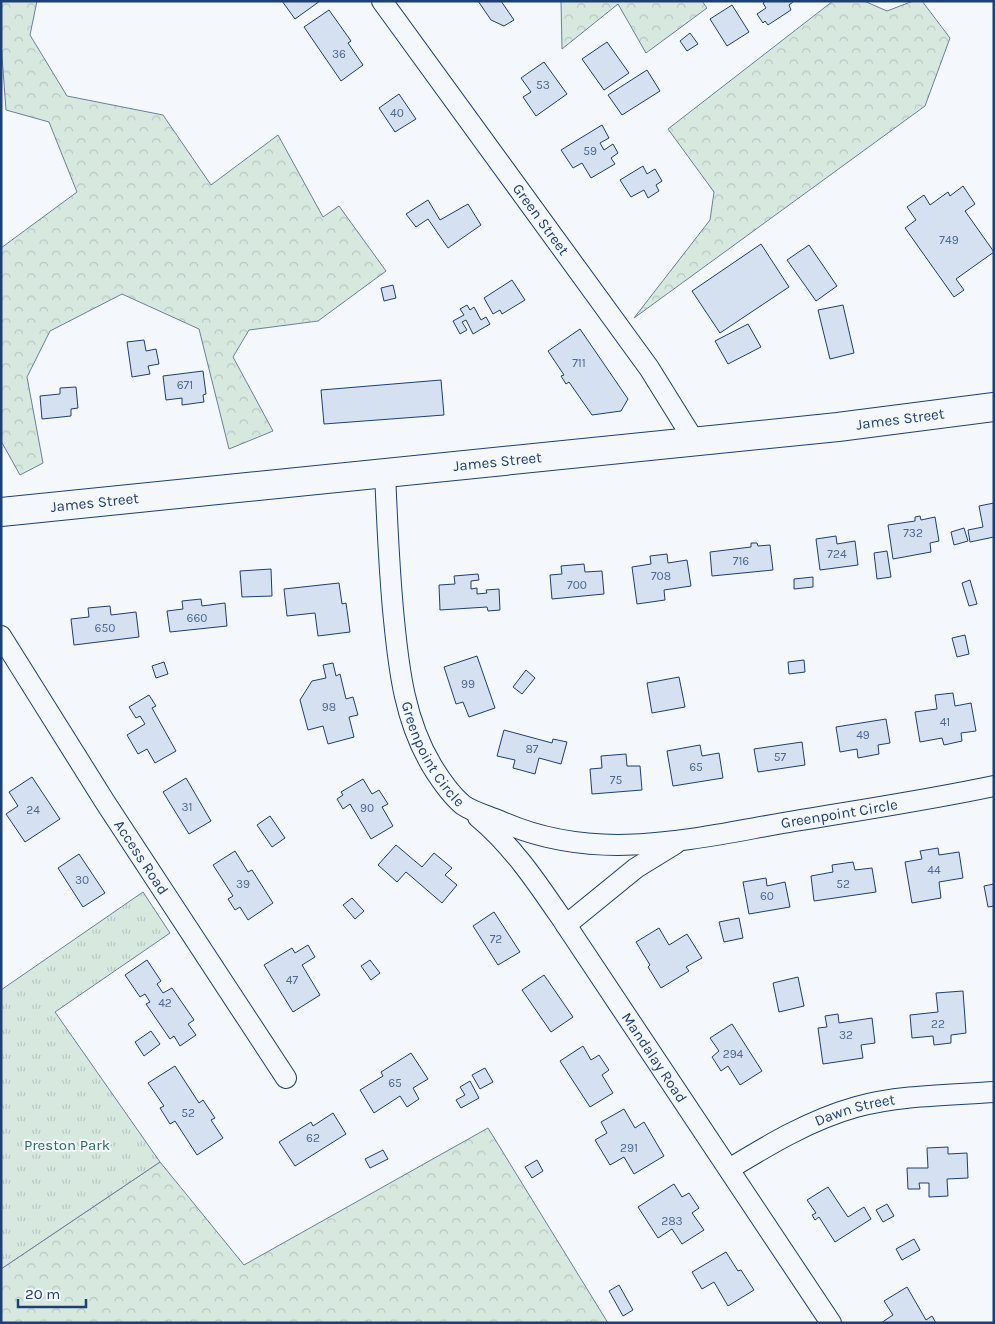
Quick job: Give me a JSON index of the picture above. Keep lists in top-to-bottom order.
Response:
{
  "streets": {
    "main road": ["James Street"],
    "street": [
      "Green Street",
      "Greenpoint Circle",
      "Access Road",
      "Mandalay Road",
      "Dawn Street"
    ]
  },
  "crossings": [
    ["Green Street", "James Street"],
    ["James Street", "Greenpoint Circle"],
    ["Greenpoint Circle", "Mandalay Road"],
    ["Mandalay Road", "Dawn Street"]
  ],
  "parks": ["Preston Park"],
  "house_numbers": [
    "36",
    "53",
    "40",
    "59",
    "749",
    "711",
    "671",
    "732",
    "724",
    "716",
    "708",
    "700",
    "660",
    "650",
    "99",
    "98",
    "41",
    "49",
    "87",
    "57",
    "65",
    "75",
    "31",
    "90",
    "24",
    "44",
    "30",
    "39",
    "52",
    "60",
    "72",
    "47",
    "42",
    "22",
    "32",
    "294",
    "65",
    "52",
    "62",
    "291",
    "283"
  ],
  "scale_bar": "20 m"
}
